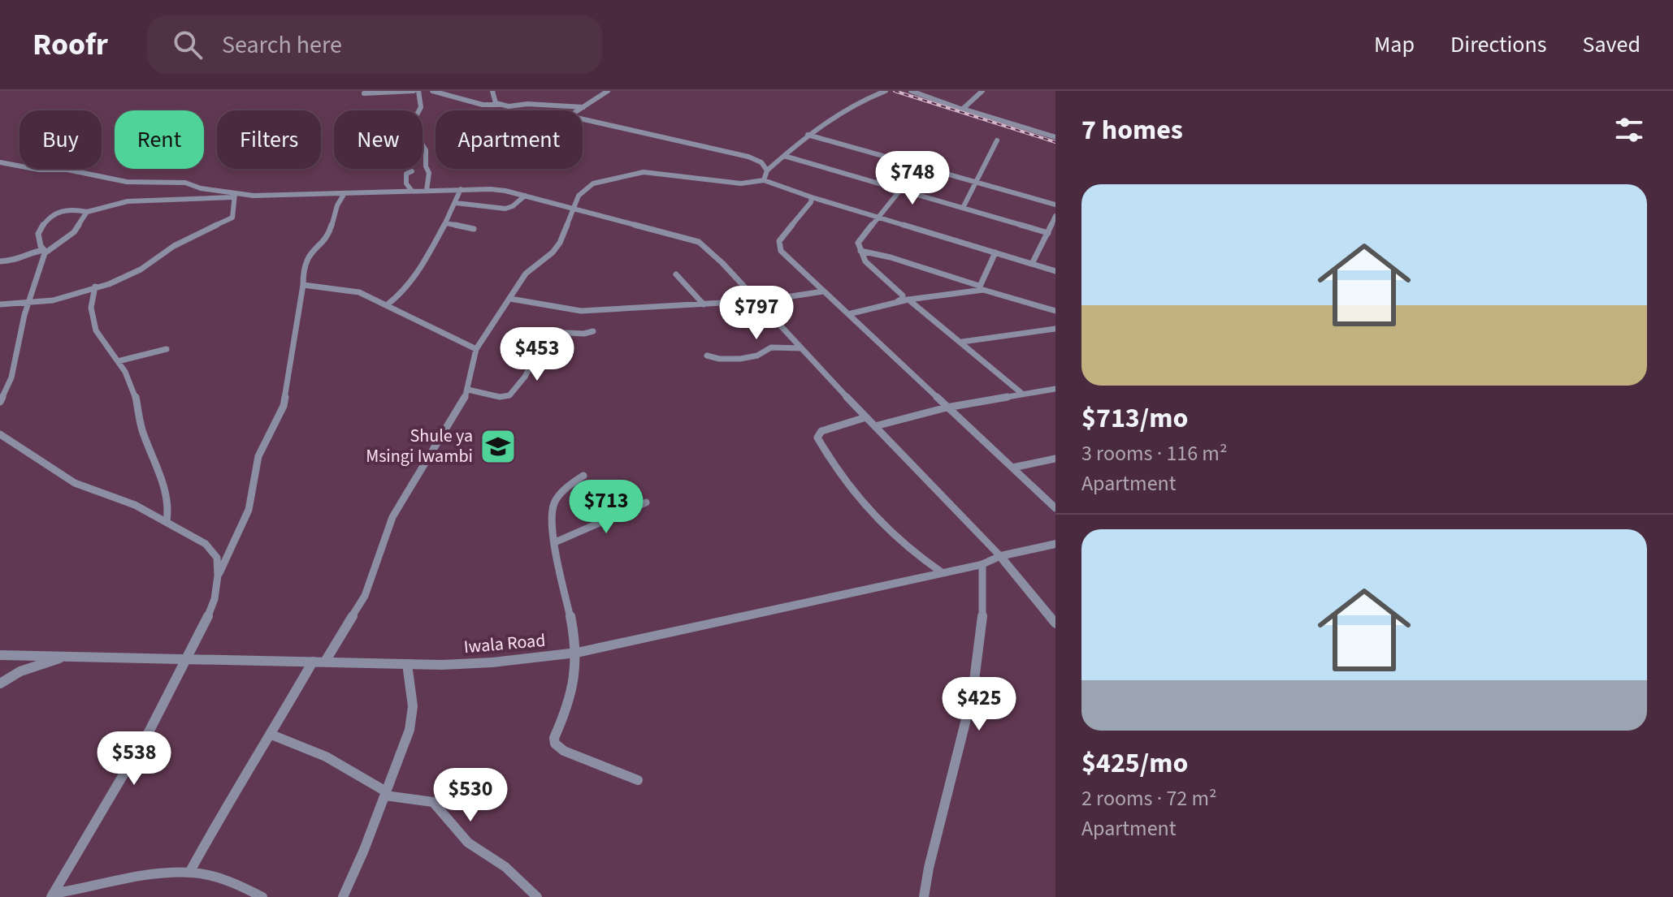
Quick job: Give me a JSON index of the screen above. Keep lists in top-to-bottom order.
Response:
{
  "streets": {
    "street": ["Iwala Road"]
  },
  "places": {
    "school or university": ["Shule ya Msingi Iwambi"]
  },
  "page": {
    "header": "Roofr",
    "search": "Search here",
    "nav": ["Map", "Directions", "Saved"],
    "heading": "7 homes",
    "chip": [
      "Buy",
      "Rent",
      "Filters",
      "New",
      "Apartment"
    ],
    "price": [
      "$748",
      "$797",
      "$453",
      "$713",
      "$425",
      "$538",
      "$530"
    ],
    "list": [
      {
        "name": "$713/mo",
        "note": "3 rooms · 116 m² · Apartment"
      },
      {
        "name": "$425/mo",
        "note": "2 rooms · 72 m² · Apartment"
      }
    ]
  }
}
